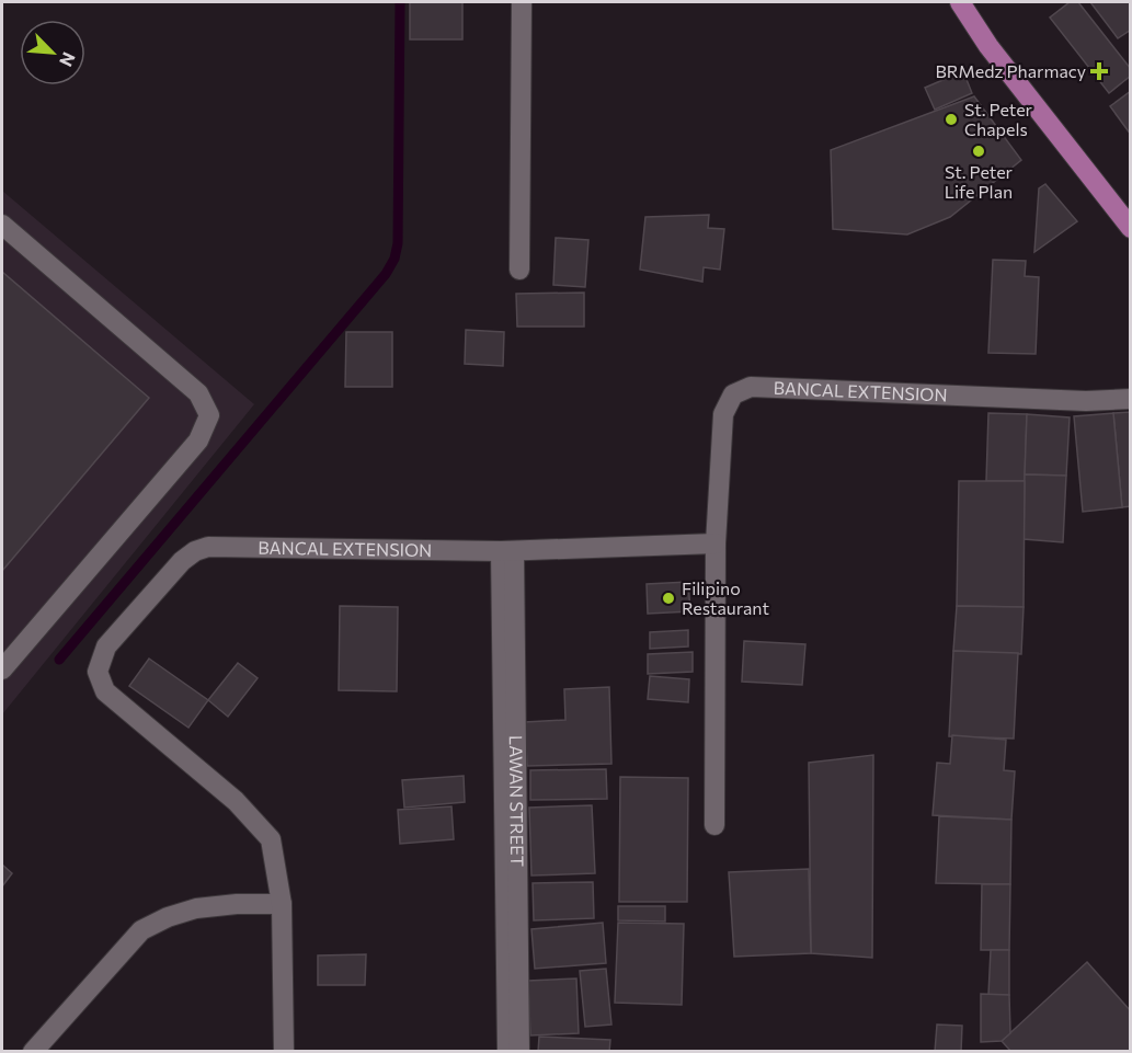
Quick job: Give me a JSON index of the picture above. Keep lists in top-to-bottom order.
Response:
{
  "streets": {
    "street": ["BANCAL EXTENSION", "LAWAN STREET"]
  },
  "crossings": [
    ["BANCAL EXTENSION", "LAWAN STREET"]
  ],
  "places": {
    "health": ["BRMedz Pharmacy"],
    "other": ["St. Peter Chapels", "St. Peter Life Plan", "Filipino Restaurant"]
  },
  "north": "bottom right"
}
